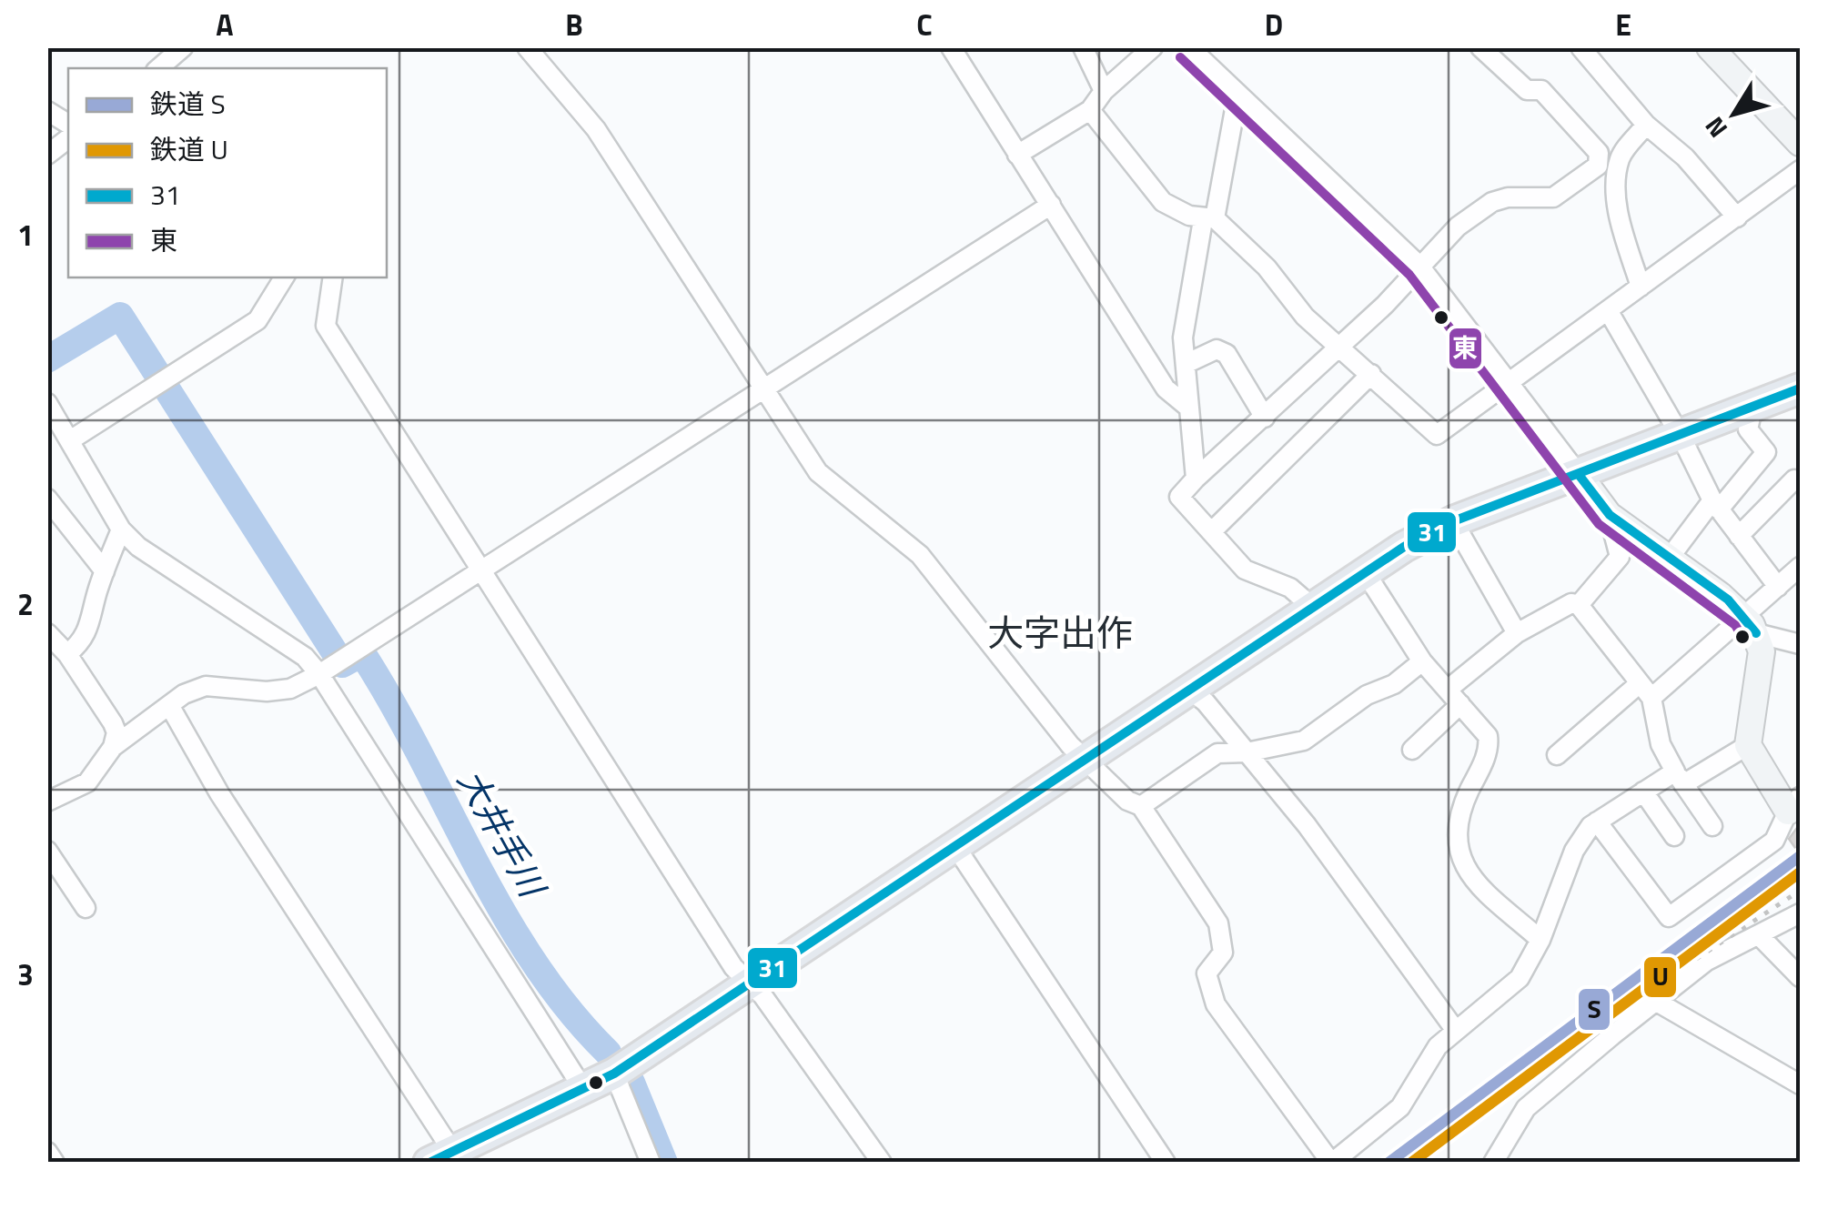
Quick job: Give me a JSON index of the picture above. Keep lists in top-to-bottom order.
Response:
{
  "districts": ["大字出作"],
  "water": ["大井手川"],
  "lines": [
    "transit line 東",
    "transit line 31",
    "rail line S",
    "rail line U"
  ],
  "legend": [
    "鉄道 S",
    "鉄道 U",
    "31",
    "東"
  ],
  "north": "bottom left",
  "grid": {
    "columns": [
      "A",
      "B",
      "C",
      "D",
      "E"
    ],
    "rows": ["1", "2", "3"]
  }
}
